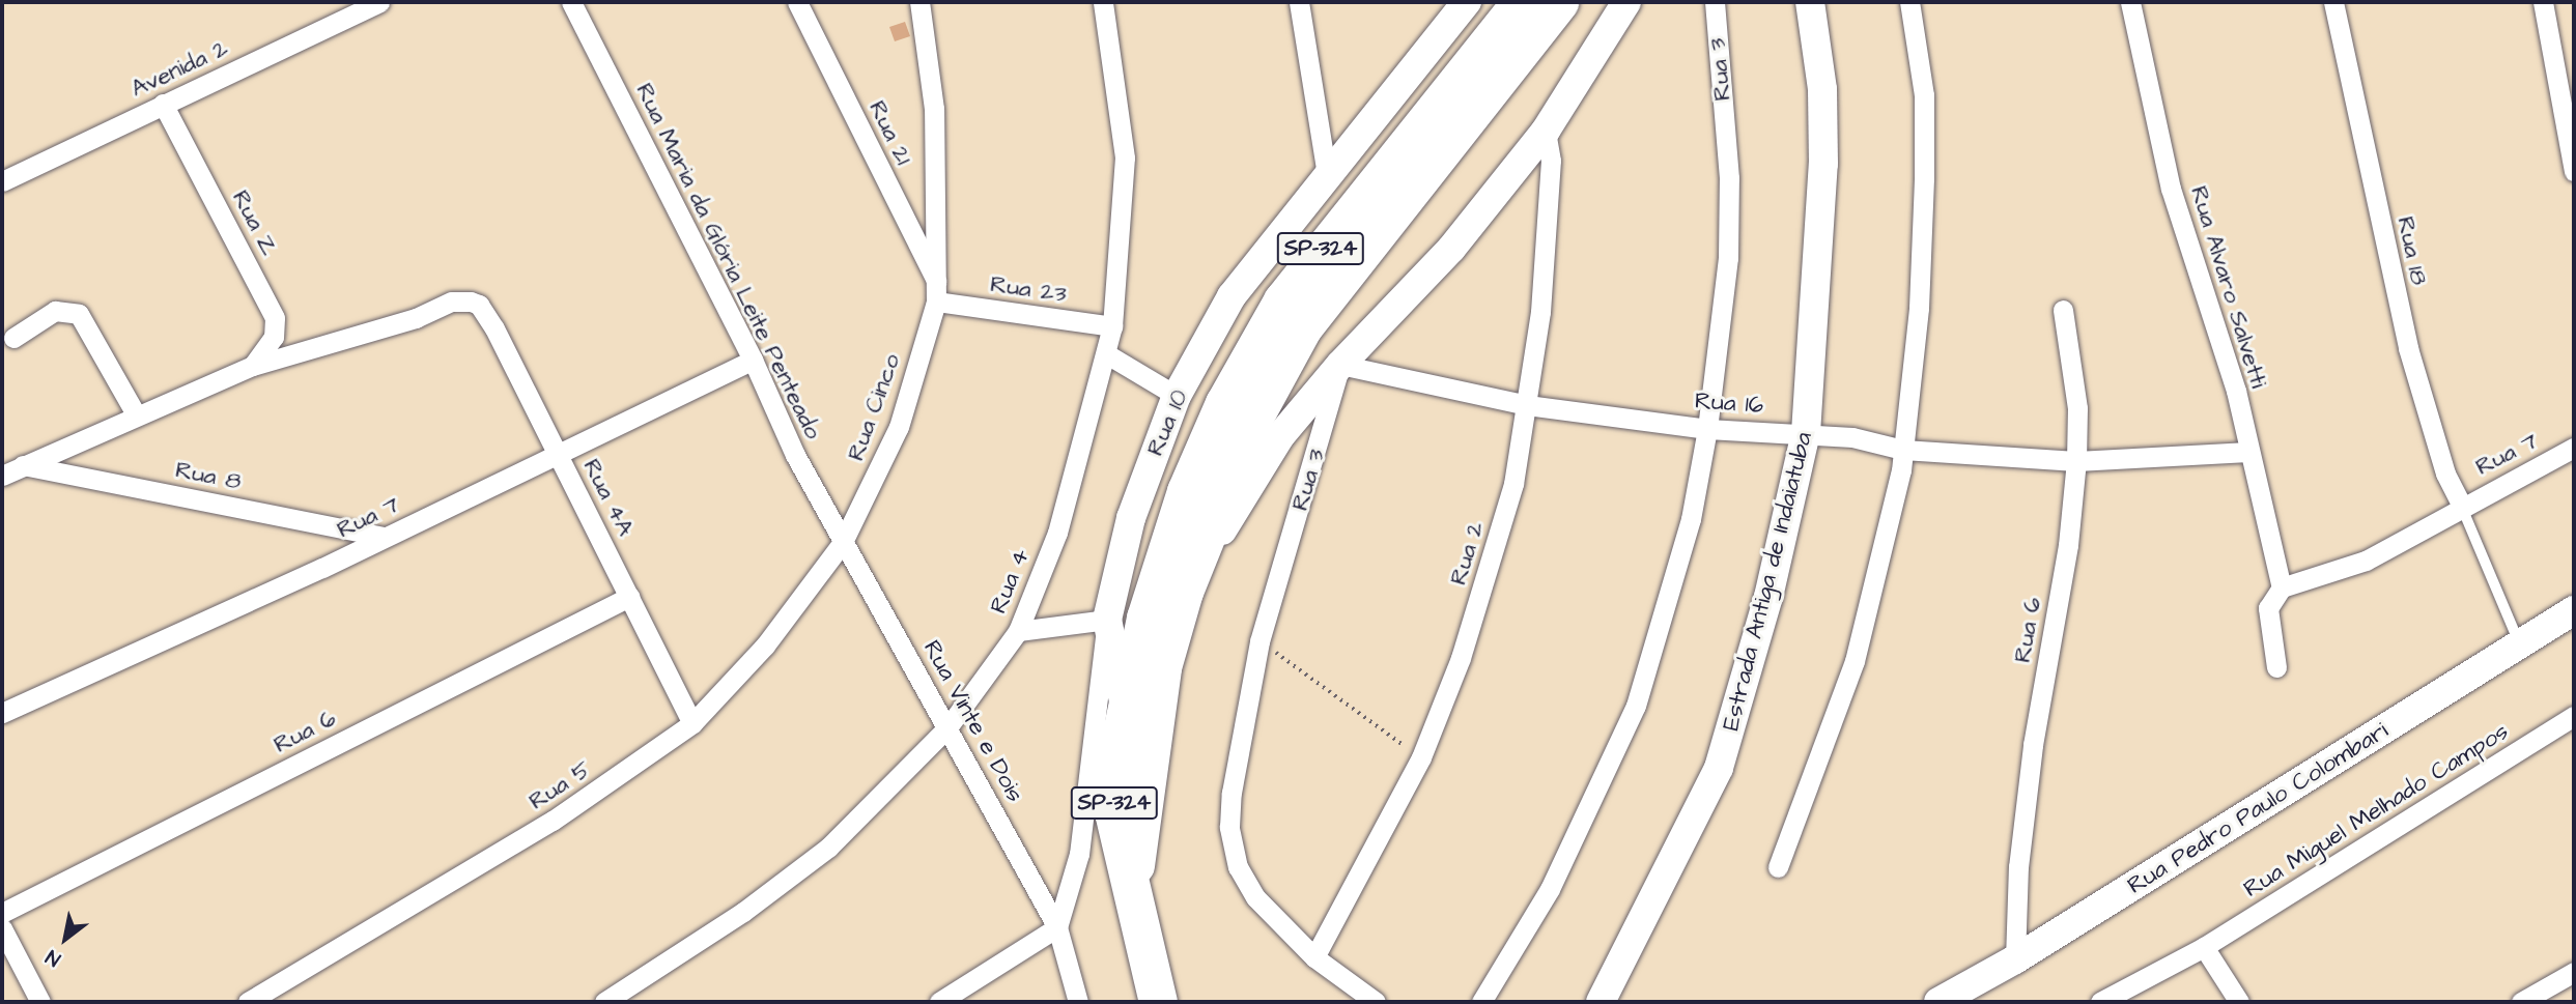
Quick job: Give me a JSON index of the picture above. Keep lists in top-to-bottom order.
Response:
{
  "streets": {
    "highway": ["SP-324"],
    "main road": [
      "Rua 3",
      "Rua 10",
      "Estrada Antiga de Indaiatuba",
      "Rua Pedro Paulo Colombari"
    ],
    "street": [
      "Avenida 2",
      "Rua 21",
      "Rua Z",
      "Rua 18",
      "Rua Maria da Glória Leite Penteado",
      "Rua Alvaro Salvetti",
      "Rua 23",
      "Rua 16",
      "Rua Cinco",
      "Rua 7",
      "Rua 8",
      "Rua 4A",
      "Rua 2",
      "Rua 4",
      "Rua 6",
      "Rua Vinte e Dois",
      "Rua 5",
      "Rua Miguel Melhado Campos"
    ]
  },
  "crossings": [
    ["Avenida 2", "Rua Z"],
    ["Rua 3", "Rua 16"],
    ["Rua 3", "Rua 2"],
    ["Rua 21", "Rua 23"],
    ["Rua 21", "Rua Cinco"],
    ["Rua Z", "Rua 4A"],
    ["Rua 18", "Rua 7"],
    ["Rua Maria da Glória Leite Penteado", "Rua Cinco"],
    ["Rua Maria da Glória Leite Penteado", "Rua 7"],
    ["Rua Maria da Glória Leite Penteado", "Rua Vinte e Dois"],
    ["Rua Maria da Glória Leite Penteado", "Rua 5"],
    ["Rua Alvaro Salvetti", "Rua 16"],
    ["Rua Alvaro Salvetti", "Rua 7"],
    ["Rua 23", "Rua Cinco"],
    ["Rua 23", "Rua 4"],
    ["Rua 16", "Rua 2"],
    ["Rua 16", "Estrada Antiga de Indaiatuba"],
    ["Rua 16", "Rua 6"],
    ["Rua Cinco", "Rua Vinte e Dois"],
    ["Rua Cinco", "Rua 5"],
    ["Rua 10", "Rua Vinte e Dois"],
    ["Rua 7", "Rua 8"],
    ["Rua 7", "Rua 4A"],
    ["Rua 4A", "Rua 6"],
    ["Rua 4A", "Rua 5"],
    ["Rua 4", "Rua Vinte e Dois"],
    ["Rua 6", "Rua Pedro Paulo Colombari"],
    ["Rua Vinte e Dois", "Rua 5"]
  ],
  "north": "bottom left"
}
